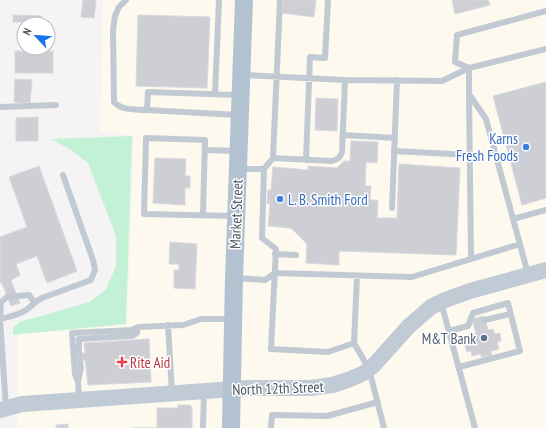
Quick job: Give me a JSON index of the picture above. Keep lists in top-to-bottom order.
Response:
{
  "streets": {
    "main road": ["Market Street", "North 12th Street"]
  },
  "crossings": [
    ["Market Street", "North 12th Street"]
  ],
  "places": {
    "other": ["Karns Fresh Foods", "L. B. Smith Ford", "M&T Bank"],
    "health": ["Rite Aid"]
  },
  "north": "top left"
}
